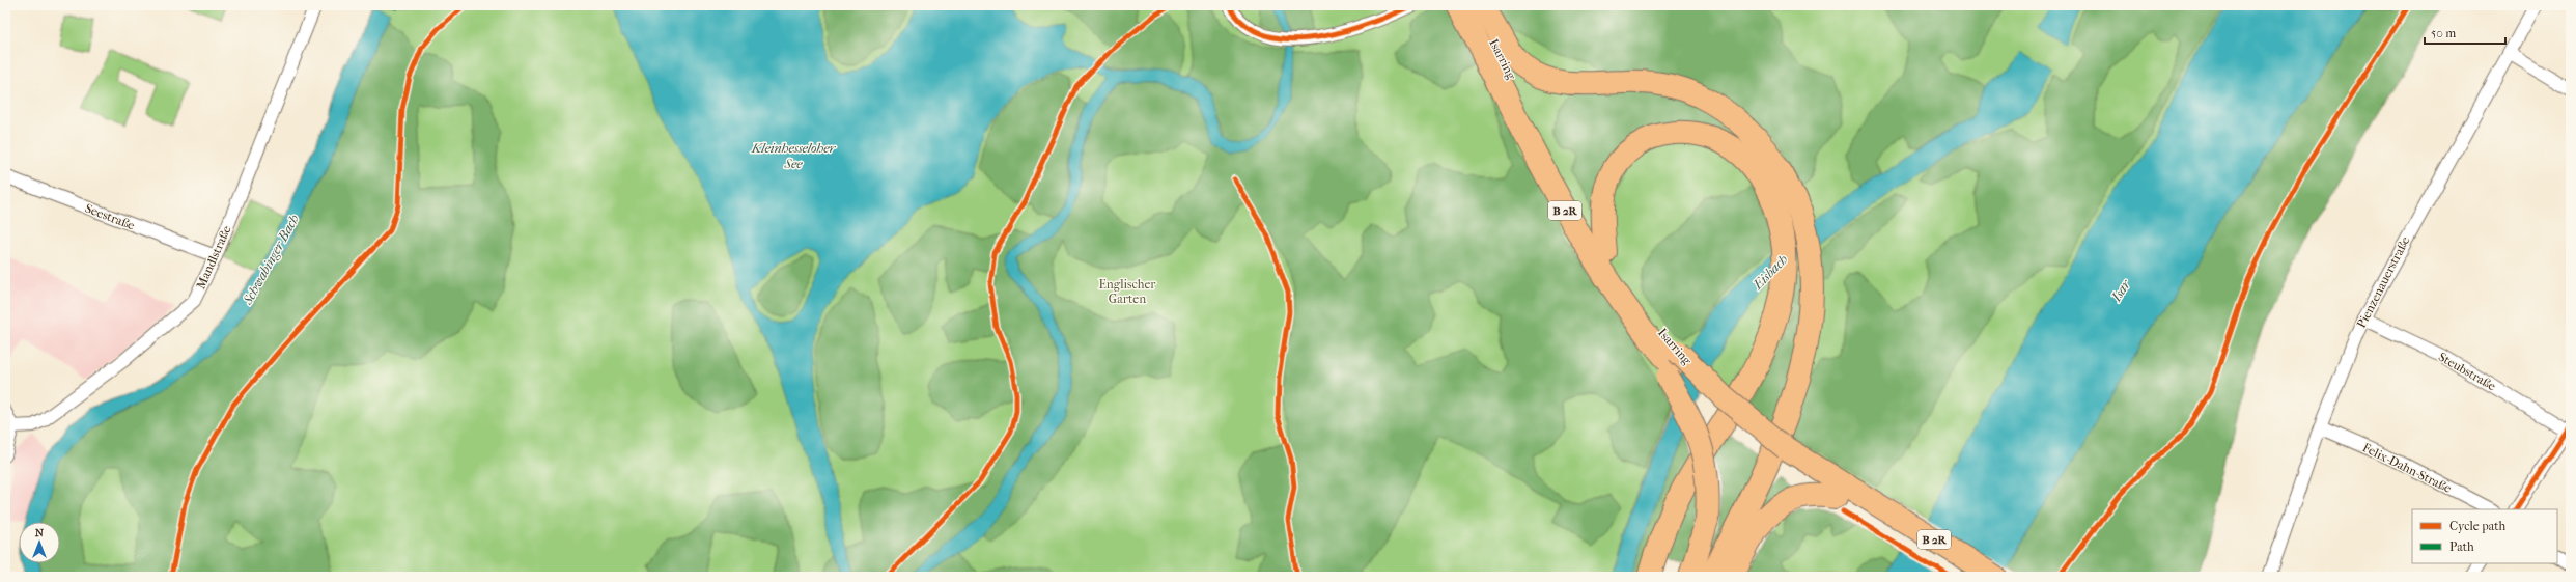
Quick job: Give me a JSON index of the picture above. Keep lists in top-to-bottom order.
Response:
{
  "streets": {
    "highway": ["Isarring", "B 2R"],
    "street": [
      "Seestraße",
      "Mandlstraße",
      "Pienzenauerstraße",
      "Steubstraße",
      "Felix-Dahn-Straße"
    ]
  },
  "crossings": [
    ["Seestraße", "Mandlstraße"],
    ["Pienzenauerstraße", "Steubstraße"],
    ["Pienzenauerstraße", "Felix-Dahn-Straße"]
  ],
  "water": [
    "Kleinhesseloher See",
    "Schwabinger Bach",
    "Eisbach",
    "Isar"
  ],
  "parks": ["Englischer Garten"],
  "legend": ["Cycle path", "Path"],
  "scale_bar": "50 m",
  "north": "top"
}
